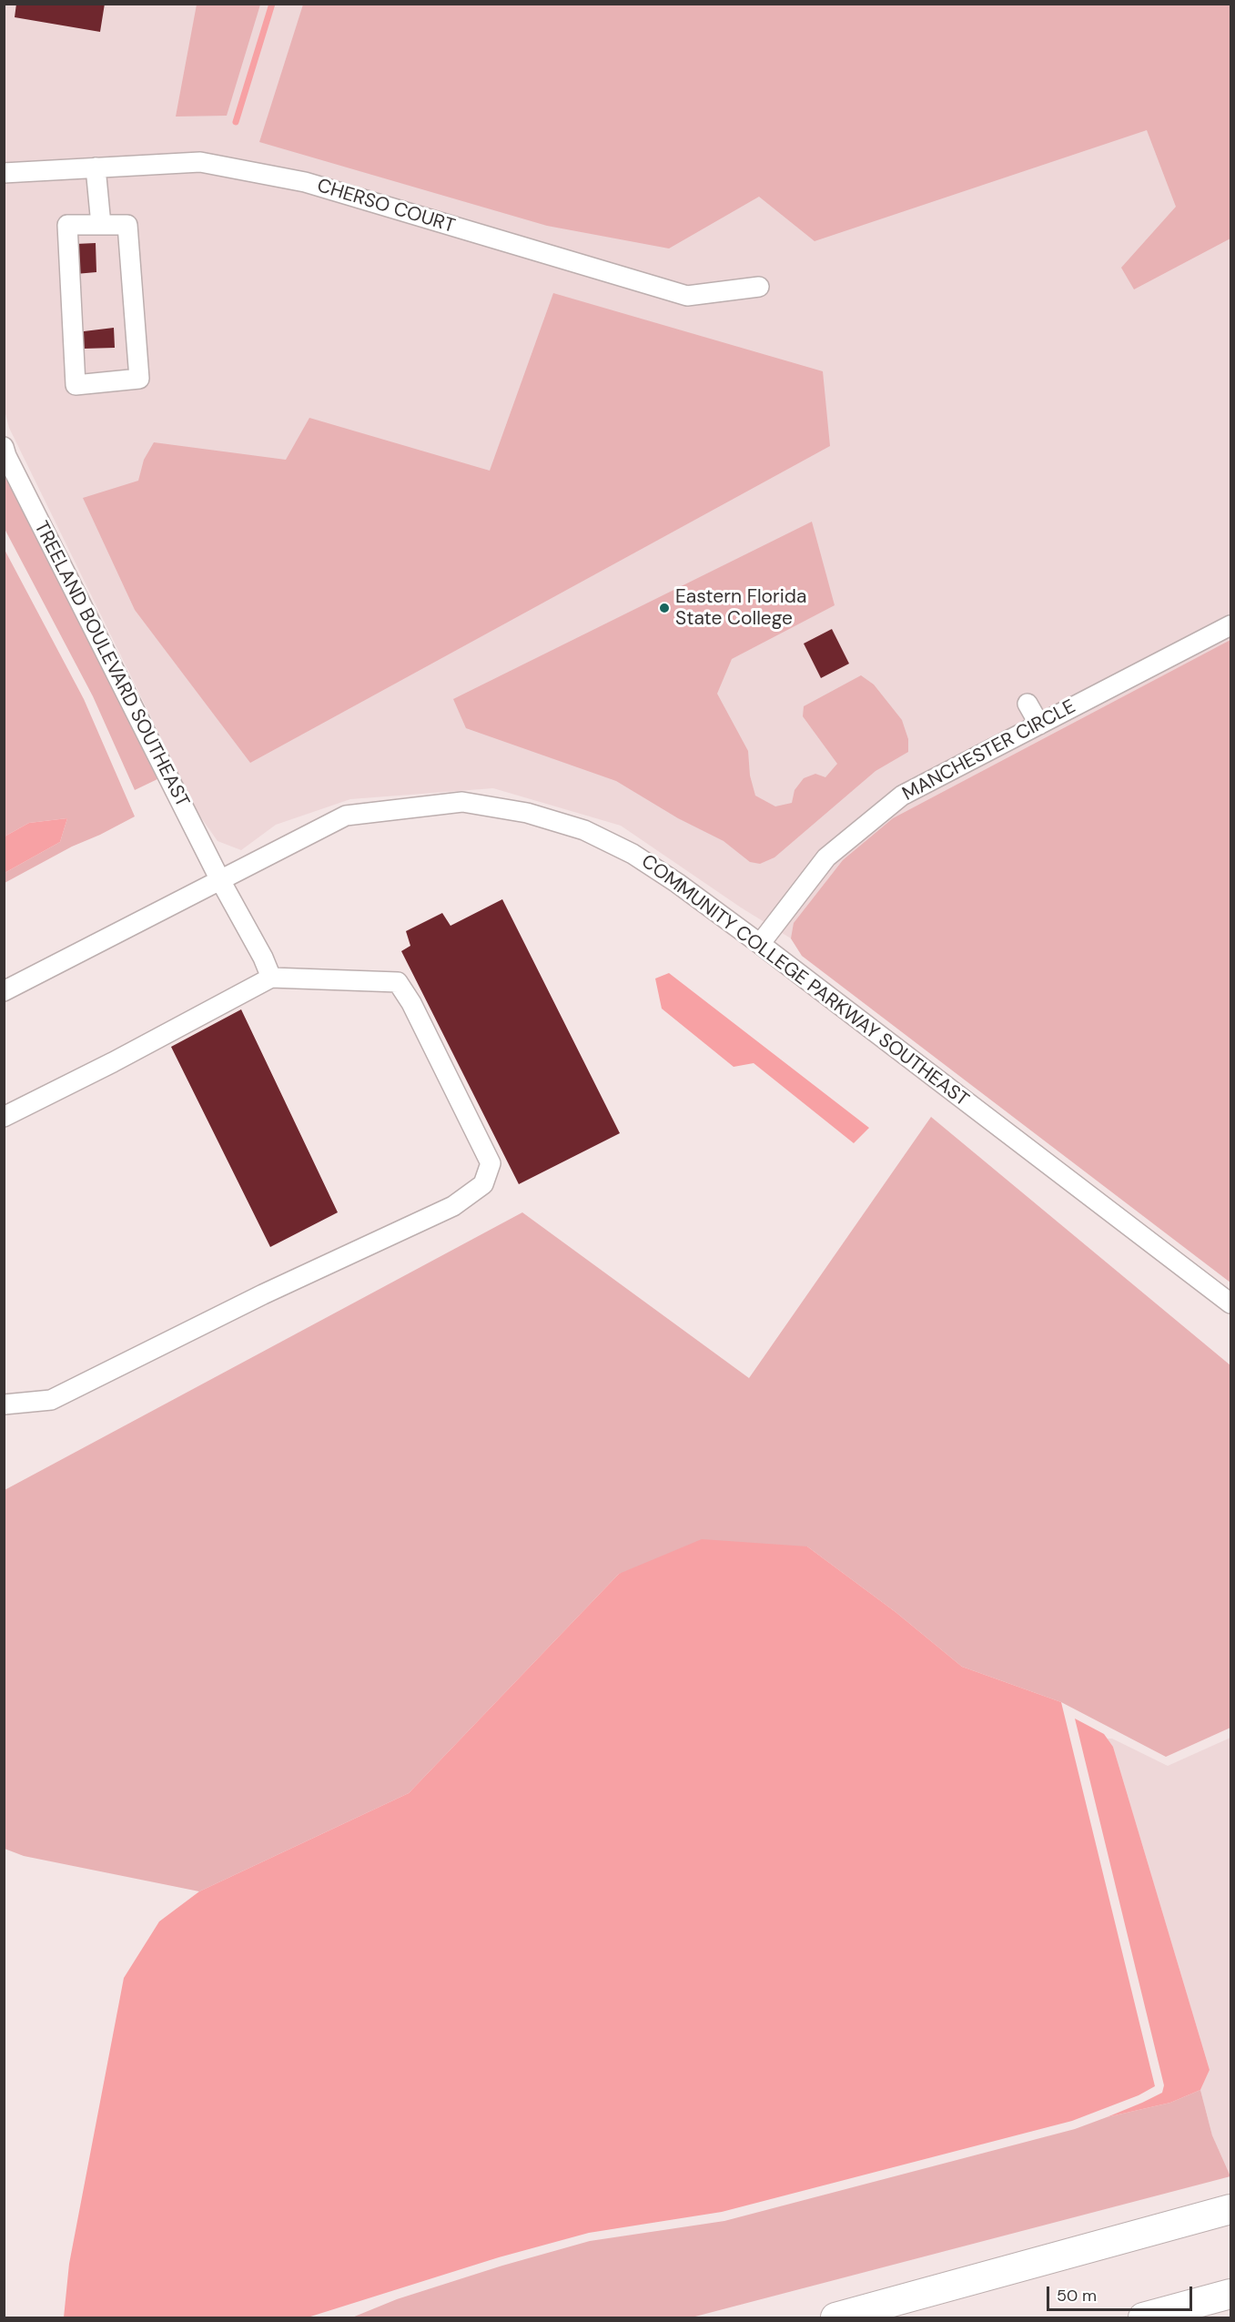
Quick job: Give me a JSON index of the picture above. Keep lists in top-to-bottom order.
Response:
{
  "streets": {
    "street": [
      "CHERSO COURT",
      "TREELAND BOULEVARD SOUTHEAST",
      "MANCHESTER CIRCLE",
      "COMMUNITY COLLEGE PARKWAY SOUTHEAST"
    ]
  },
  "crossings": [
    ["TREELAND BOULEVARD SOUTHEAST", "COMMUNITY COLLEGE PARKWAY SOUTHEAST"],
    ["MANCHESTER CIRCLE", "COMMUNITY COLLEGE PARKWAY SOUTHEAST"]
  ],
  "places": ["Eastern Florida State College"],
  "scale_bar": "50 m"
}
